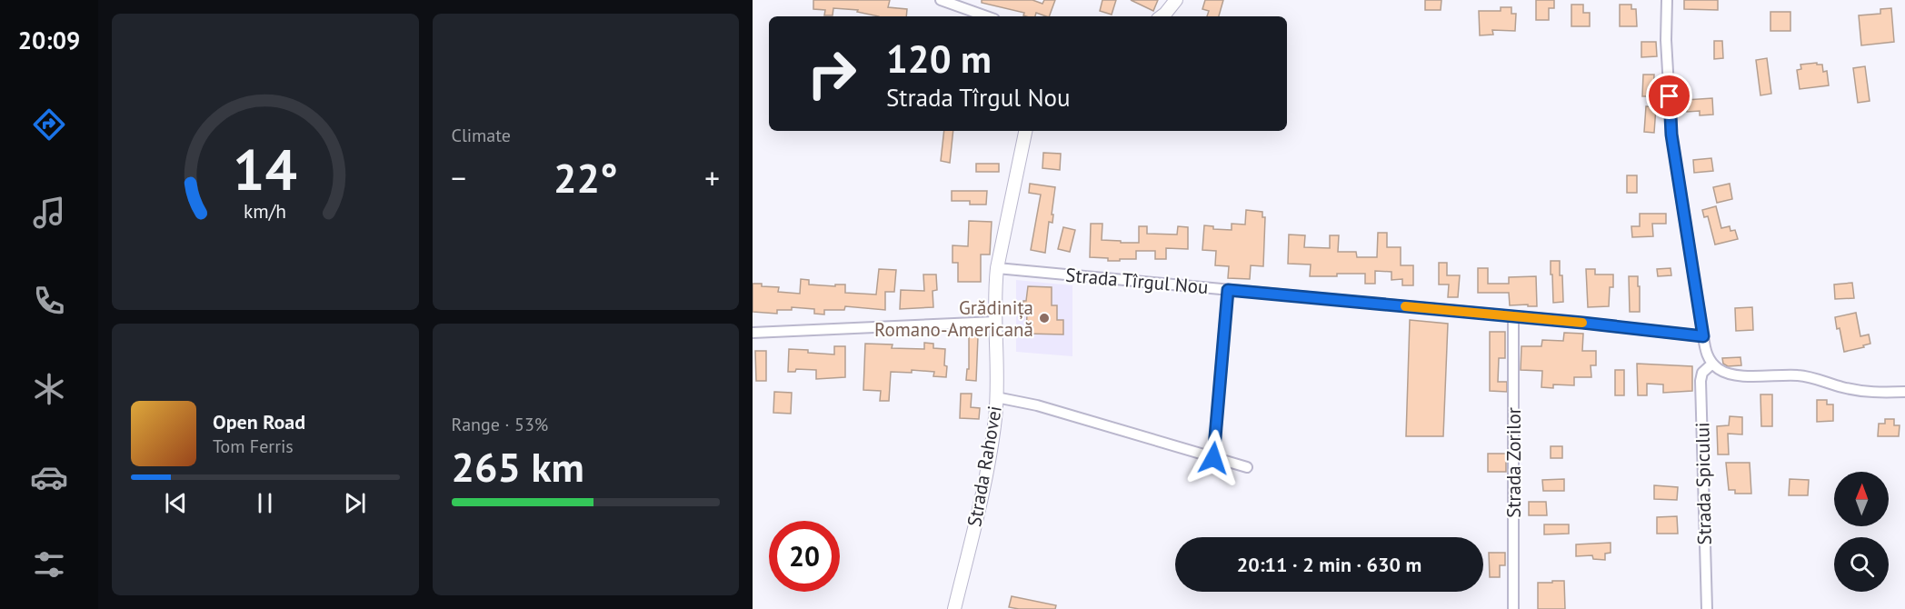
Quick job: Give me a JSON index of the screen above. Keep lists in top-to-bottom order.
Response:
{
  "streets": {
    "main road": ["Strada Rahovei"],
    "street": ["Strada Tîrgul Nou", "Strada Zorilor", "Strada Spicului"]
  },
  "crossings": [
    ["Strada Tîrgul Nou", "Strada Zorilor"],
    ["Strada Tîrgul Nou", "Strada Rahovei"]
  ],
  "places": ["Grădinița Romano-Americană"],
  "north": "top",
  "page": {
    "tabs": "20:09",
    "tile": [
      "Climate",
      ["Range · 53%", "265 km"]
    ],
    "turn": ["120 m", "Strada Tîrgul Nou"],
    "heat": ["−", "22°", "+"],
    "song": ["Open Road", "Tom Ferris"],
    "limit": "20",
    "trip": "20:11 · 2 min · 630 m",
    "gauge": ["14", "km/h"]
  }
}
